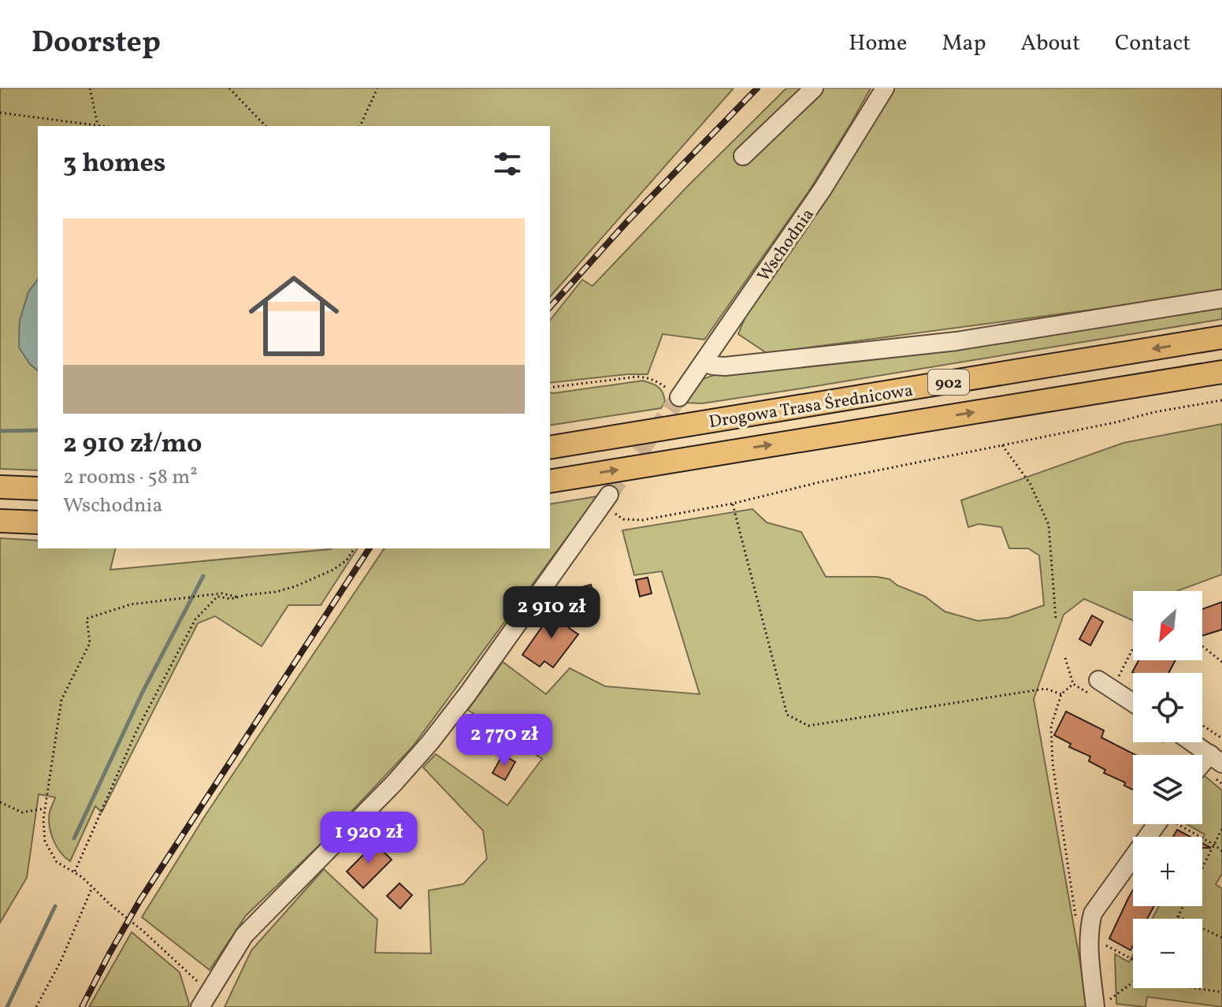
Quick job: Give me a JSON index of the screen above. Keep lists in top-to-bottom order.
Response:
{
  "streets": {
    "main road": ["902", "Drogowa Trasa Średnicowa"],
    "street": ["Wschodnia"]
  },
  "north": "bottom left",
  "page": {
    "header": "Doorstep",
    "nav": [
      "Home",
      "Map",
      "About",
      "Contact"
    ],
    "heading": "3 homes",
    "list": [
      {
        "name": "2 910 zł/mo",
        "note": "2 rooms · 58 m² · Wschodnia"
      }
    ],
    "price": ["2 910 zł", "2 770 zł", "1 920 zł"],
    "map_buttons": ["+", "−"]
  }
}
